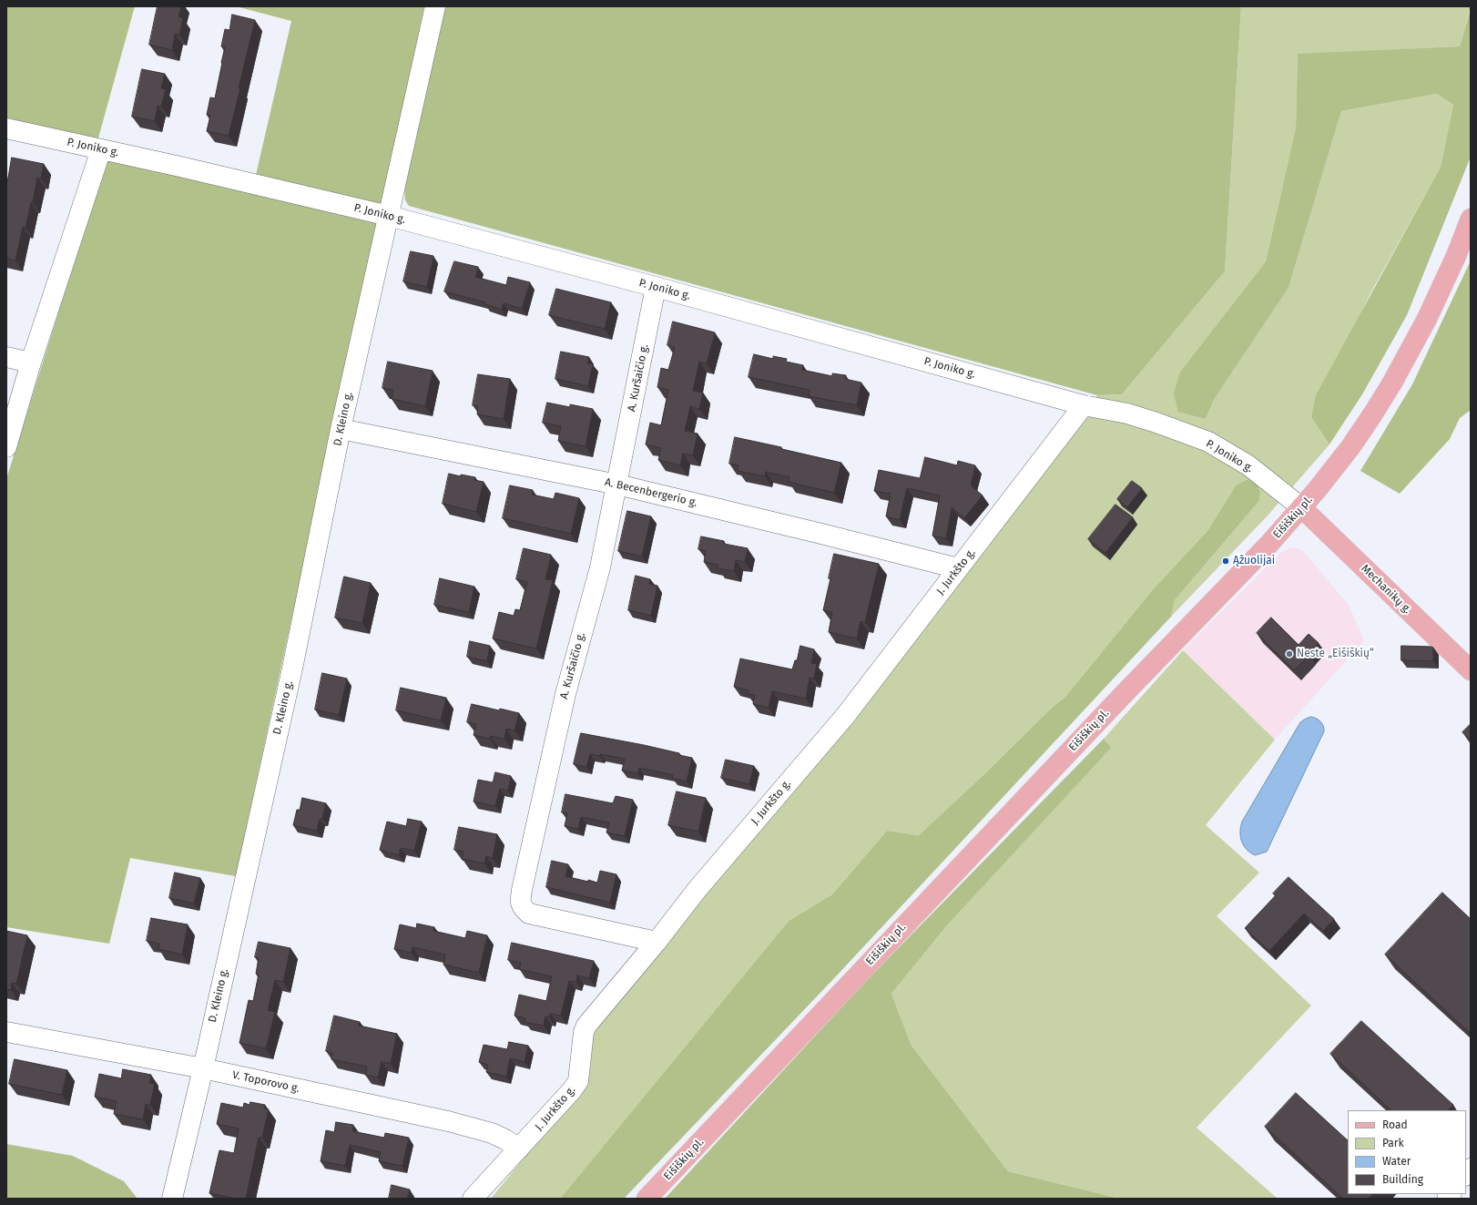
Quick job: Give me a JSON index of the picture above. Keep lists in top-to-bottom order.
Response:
{
  "streets": {
    "main road": ["Eišiškių pl.", "Mechanikų g."],
    "street": [
      "P. Joniko g.",
      "A. Kuršaičio g.",
      "D. Kleino g.",
      "A. Becenbergerio g.",
      "J. Jurkšto g.",
      "V. Toporovo g."
    ]
  },
  "crossings": [
    ["P. Joniko g.", "A. Kuršaičio g."],
    ["P. Joniko g.", "D. Kleino g."],
    ["P. Joniko g.", "Eišiškių pl."],
    ["P. Joniko g.", "J. Jurkšto g."],
    ["P. Joniko g.", "Mechanikų g."],
    ["A. Kuršaičio g.", "A. Becenbergerio g."],
    ["A. Kuršaičio g.", "J. Jurkšto g."],
    ["D. Kleino g.", "A. Becenbergerio g."],
    ["D. Kleino g.", "V. Toporovo g."],
    ["A. Becenbergerio g.", "J. Jurkšto g."],
    ["Eišiškių pl.", "Mechanikų g."],
    ["J. Jurkšto g.", "V. Toporovo g."]
  ],
  "places": ["Ąžuolijai", "Neste „Eišiškių“"],
  "legend": [
    "Road",
    "Park",
    "Water",
    "Building"
  ]
}
